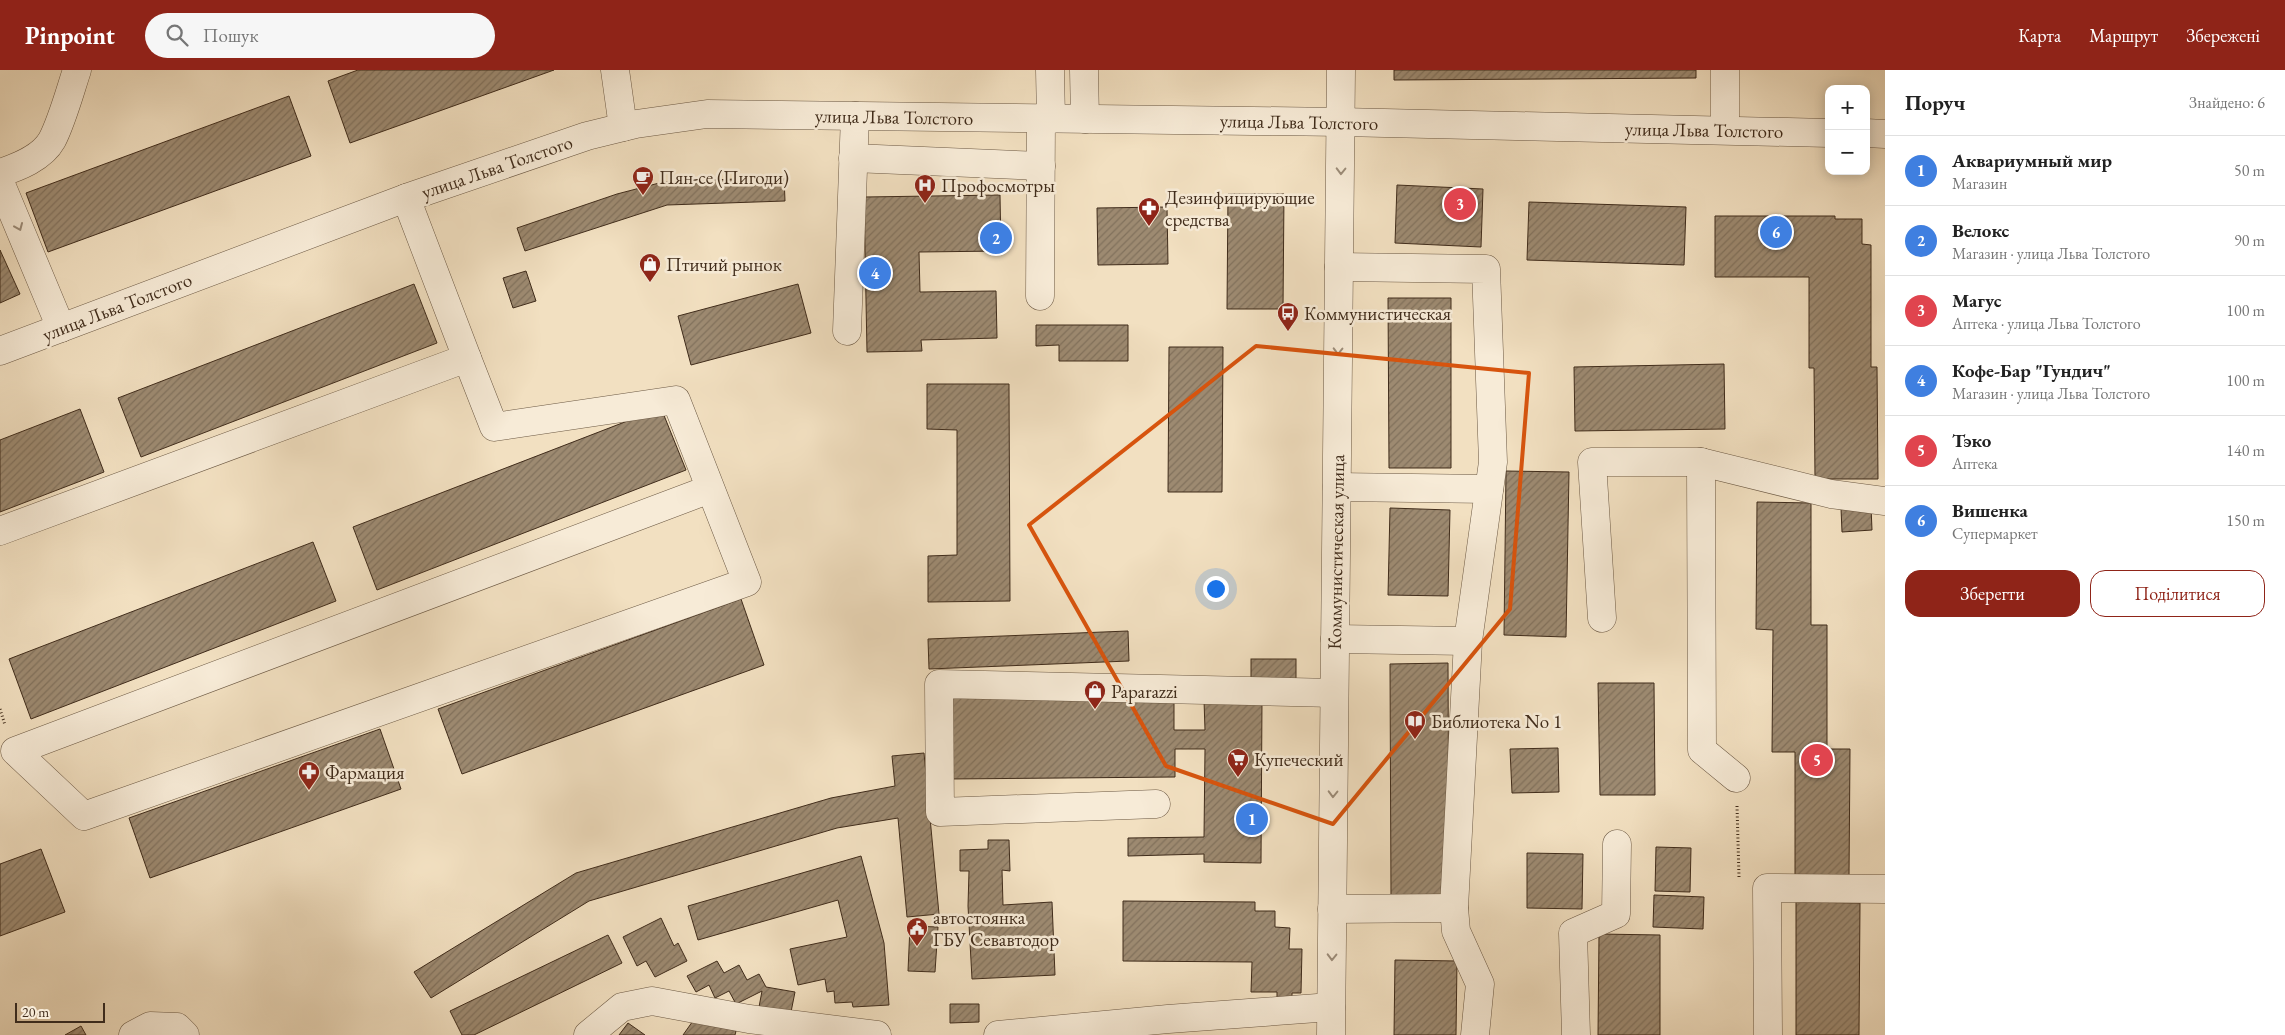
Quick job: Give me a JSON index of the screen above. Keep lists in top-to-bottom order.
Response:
{
  "streets": {
    "street": ["улица Льва Толстого", "Коммунистическая улица"]
  },
  "crossings": [
    ["улица Льва Толстого", "Коммунистическая улица"]
  ],
  "places": {
    "cafe": ["Пян-се (Пигоди)"],
    "hospital": ["Профосмотры"],
    "pharmacy": ["Дезинфицирующие средства", "Фармация"],
    "shop": ["Птичий рынок", "Paparazzi"],
    "bus stop": ["Коммунистическая"],
    "library": ["Библиотека No 1"],
    "supermarket": ["Купеческий"],
    "public building": ["автостоянка ГБУ Севавтодор"]
  },
  "scale_bar": "20 m",
  "page": {
    "header": "Pinpoint",
    "search": "Пошук",
    "nav": ["Карта", "Маршрут", "Збережені"],
    "heading": ["Поруч", "Знайдено: 6"],
    "map_buttons": ["+", "−"],
    "list": [
      {
        "mark": "1",
        "name": "Аквариумный мир",
        "note": "Магазин",
        "value": "50 m"
      },
      {
        "mark": "2",
        "name": "Велокс",
        "note": "Магазин · улица Льва Толстого",
        "value": "90 m"
      },
      {
        "mark": "3",
        "name": "Магус",
        "note": "Аптека · улица Льва Толстого",
        "value": "100 m"
      },
      {
        "mark": "4",
        "name": "Кофе-Бар \"Гундич\"",
        "note": "Магазин · улица Льва Толстого",
        "value": "100 m"
      },
      {
        "mark": "5",
        "name": "Тэко",
        "note": "Аптека",
        "value": "140 m"
      },
      {
        "mark": "6",
        "name": "Вишенка",
        "note": "Супермаркет",
        "value": "150 m"
      }
    ],
    "pins": [
      "3",
      "6",
      "2",
      "4",
      "5",
      "1"
    ],
    "buttons": ["Зберегти", "Поділитися"],
    "scale": "20 m"
  }
}
